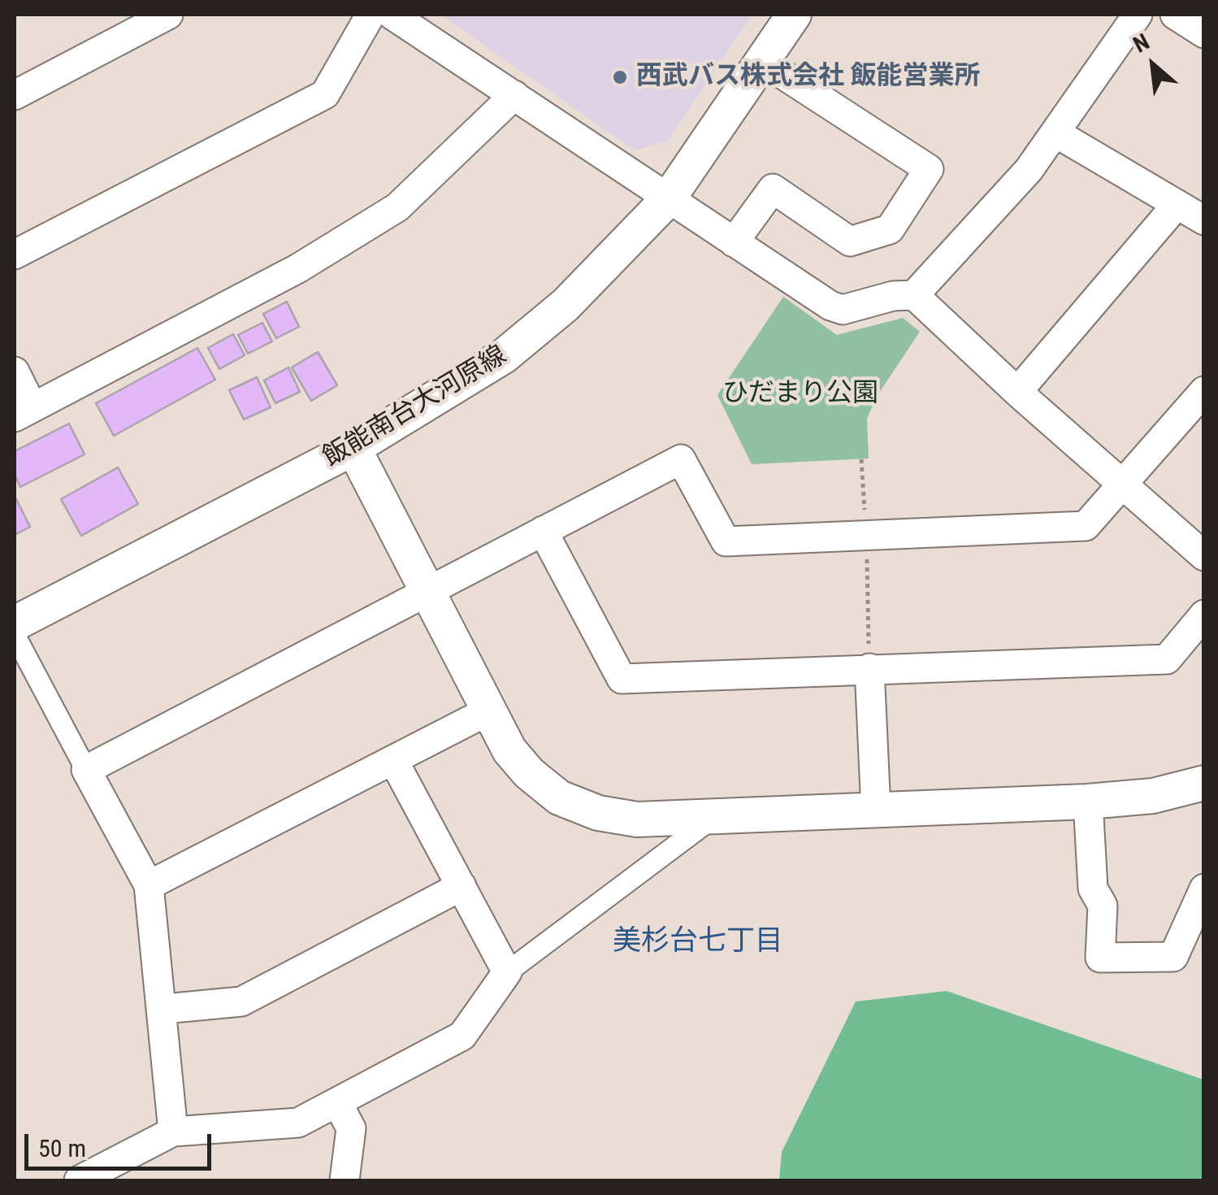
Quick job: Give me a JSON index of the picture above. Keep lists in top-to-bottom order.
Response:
{
  "streets": {
    "street": ["飯能南台大河原線"]
  },
  "districts": ["美杉台七丁目"],
  "parks": ["ひだまり公園"],
  "places": ["西武バス株式会社 飯能営業所"],
  "scale_bar": "50 m",
  "north": "top left"
}
